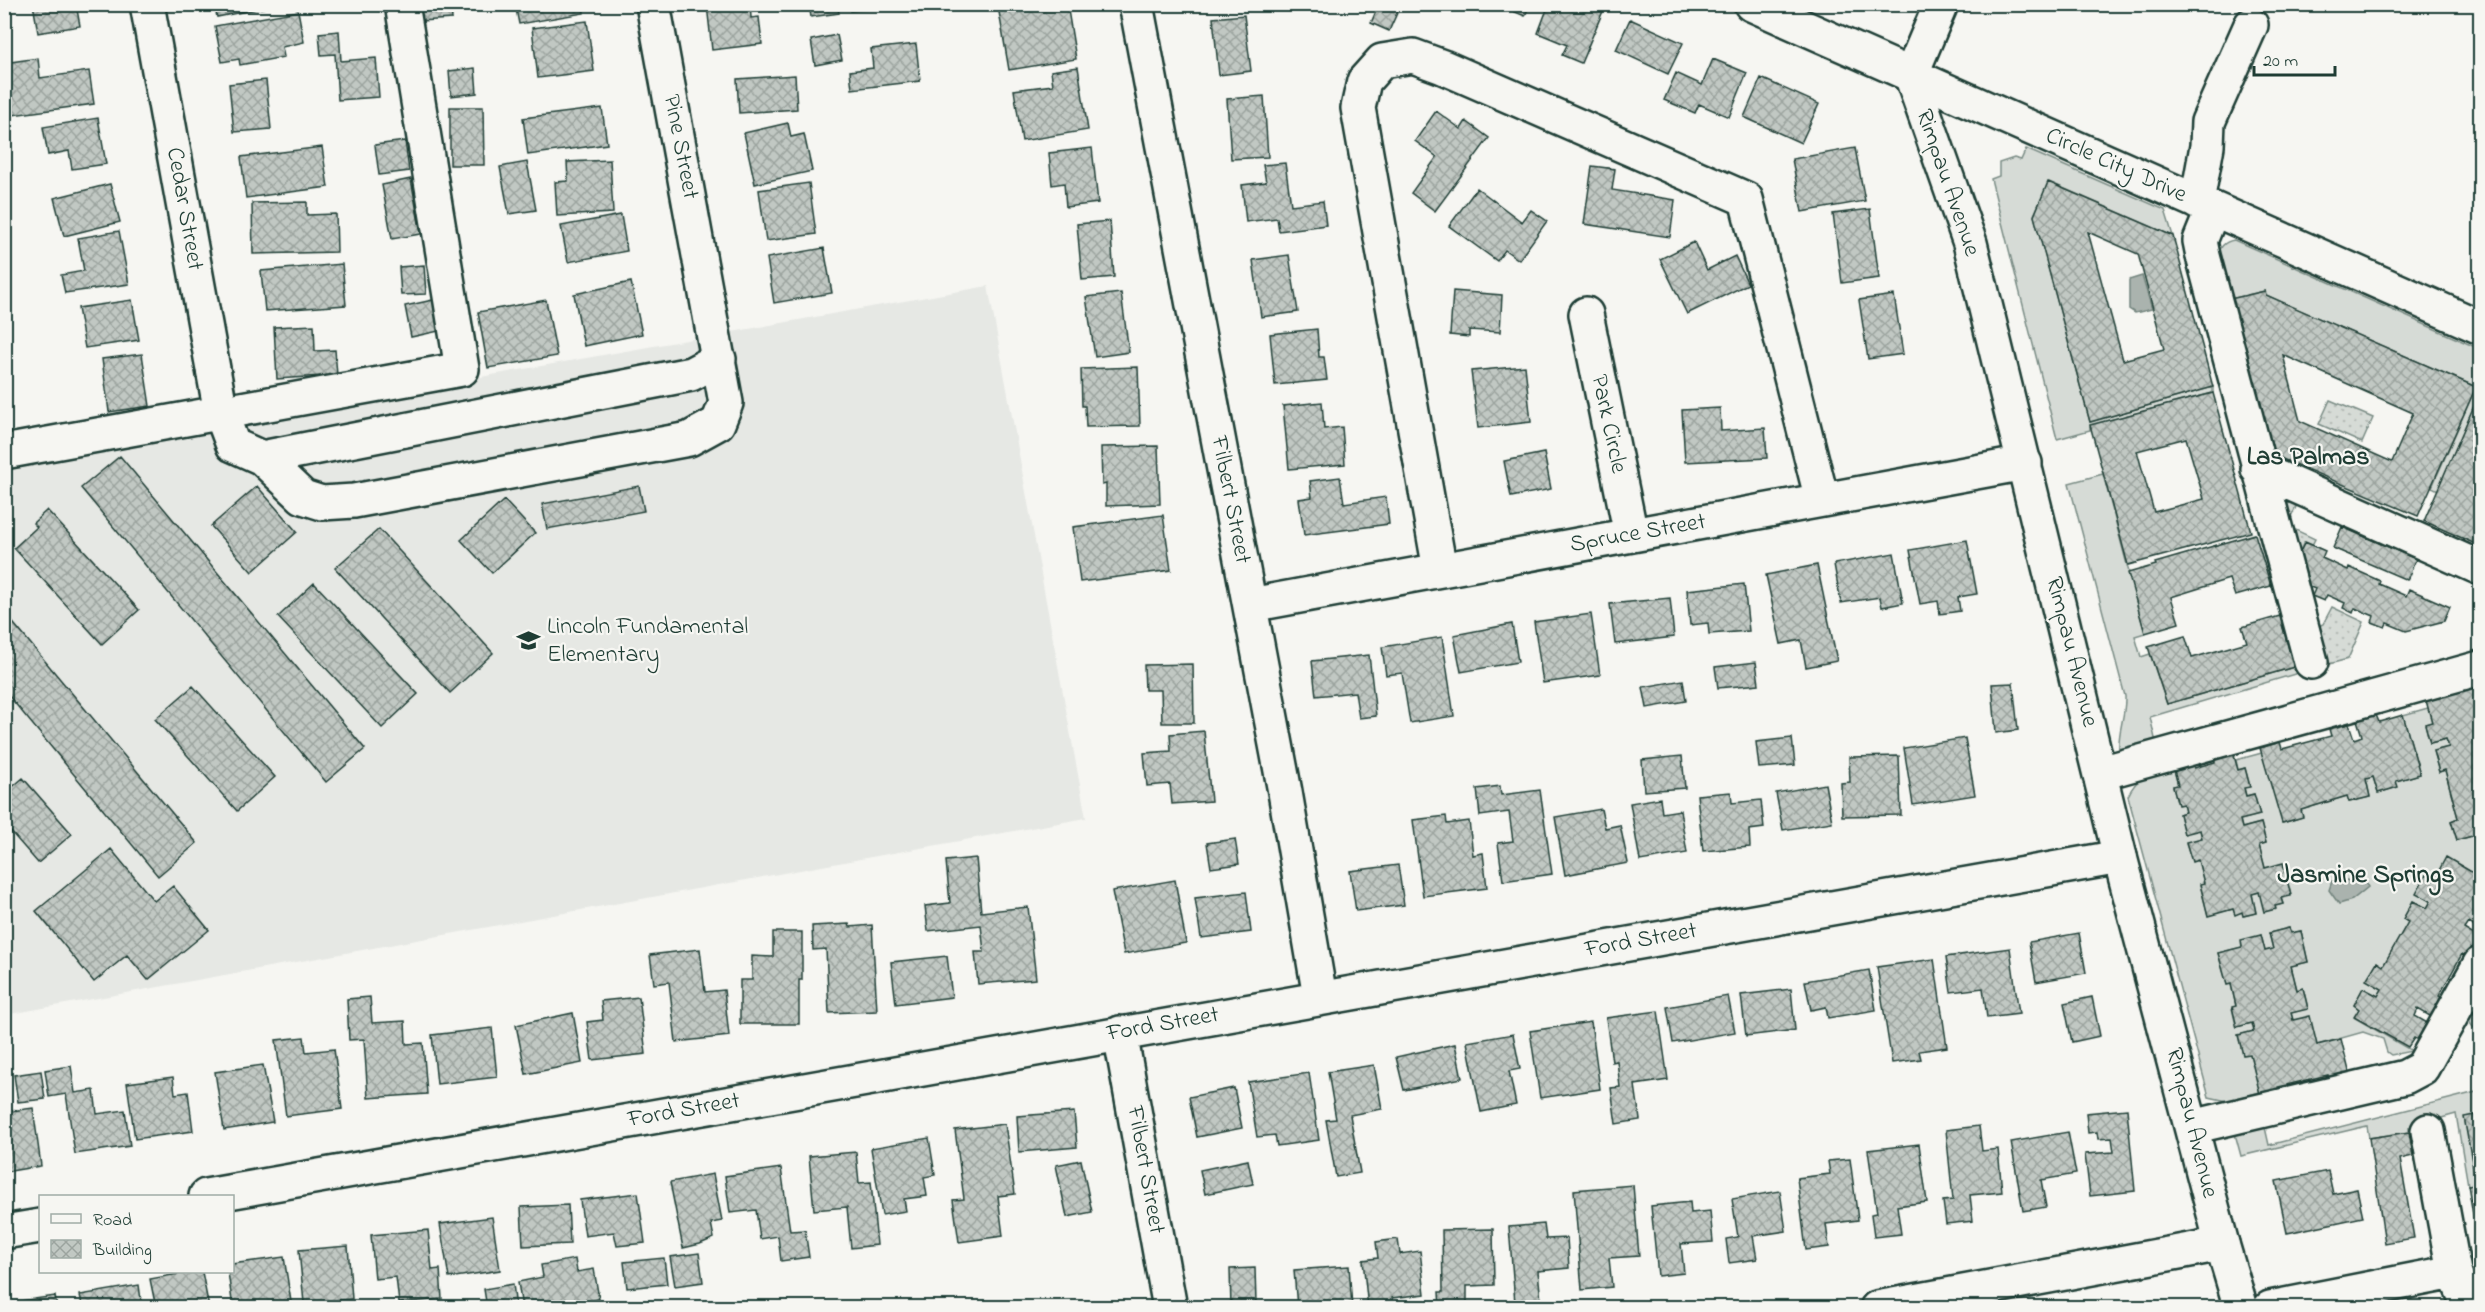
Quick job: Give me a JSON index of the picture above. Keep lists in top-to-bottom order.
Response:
{
  "streets": {
    "street": [
      "Pine Street",
      "Circle City Drive",
      "Rimpau Avenue",
      "Cedar Street",
      "Park Circle",
      "Filbert Street",
      "Spruce Street",
      "Ford Street"
    ]
  },
  "crossings": [
    ["Pine Street", "Cedar Street"],
    ["Circle City Drive", "Rimpau Avenue"],
    ["Rimpau Avenue", "Spruce Street"],
    ["Rimpau Avenue", "Ford Street"],
    ["Park Circle", "Spruce Street"],
    ["Filbert Street", "Spruce Street"],
    ["Filbert Street", "Ford Street"]
  ],
  "districts": ["Las Palmas", "Jasmine Springs"],
  "places": {
    "school or university": ["Lincoln Fundamental Elementary"]
  },
  "legend": ["Road", "Building"],
  "scale_bar": "20 m"
}
